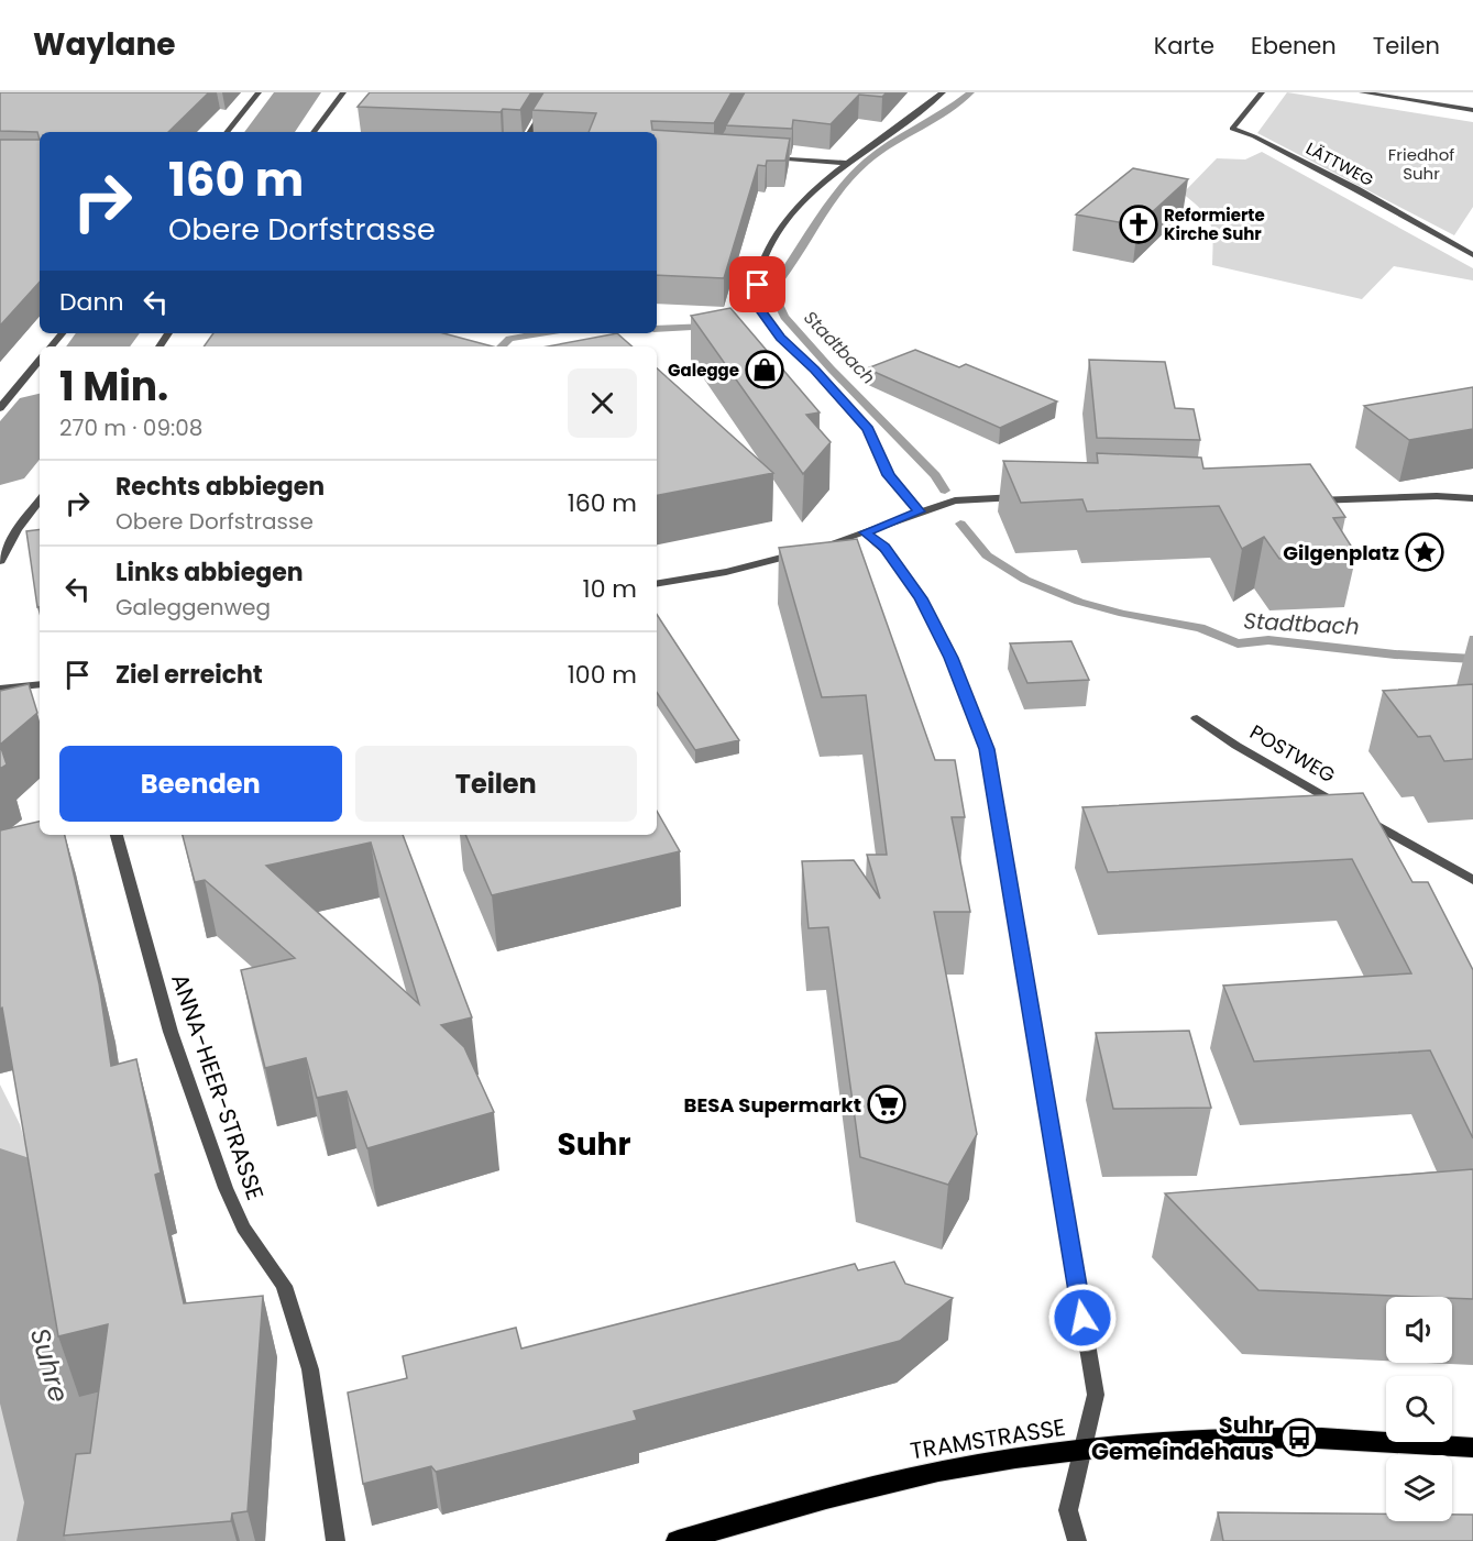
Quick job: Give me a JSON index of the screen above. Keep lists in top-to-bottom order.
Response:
{
  "streets": {
    "main road": ["TRAMSTRASSE"],
    "street": ["LÄTTWEG", "POSTWEG", "ANNA-HEER-STRASSE"]
  },
  "districts": ["Suhr"],
  "water": ["Stadtbach", "Suhre"],
  "parks": ["Friedhof Suhr"],
  "places": {
    "church": ["Reformierte Kirche Suhr"],
    "shop": ["Galegge"],
    "place": ["Gilgenplatz"],
    "supermarket": ["BESA Supermarkt"],
    "bus stop": ["Suhr Gemeindehaus"]
  },
  "page": {
    "header": "Waylane",
    "nav": ["Karte", "Ebenen", "Teilen"],
    "turn": ["160 m", "Obere Dorfstrasse"],
    "then": "Dann",
    "heading": ["1 Min.", "270 m · 09:08"],
    "list": [
      {
        "name": "Rechts abbiegen",
        "note": "Obere Dorfstrasse",
        "value": "160 m"
      },
      {
        "name": "Links abbiegen",
        "note": "Galeggenweg",
        "value": "10 m"
      },
      {
        "name": "Ziel erreicht",
        "value": "100 m"
      }
    ],
    "buttons": ["Beenden", "Teilen"]
  }
}
